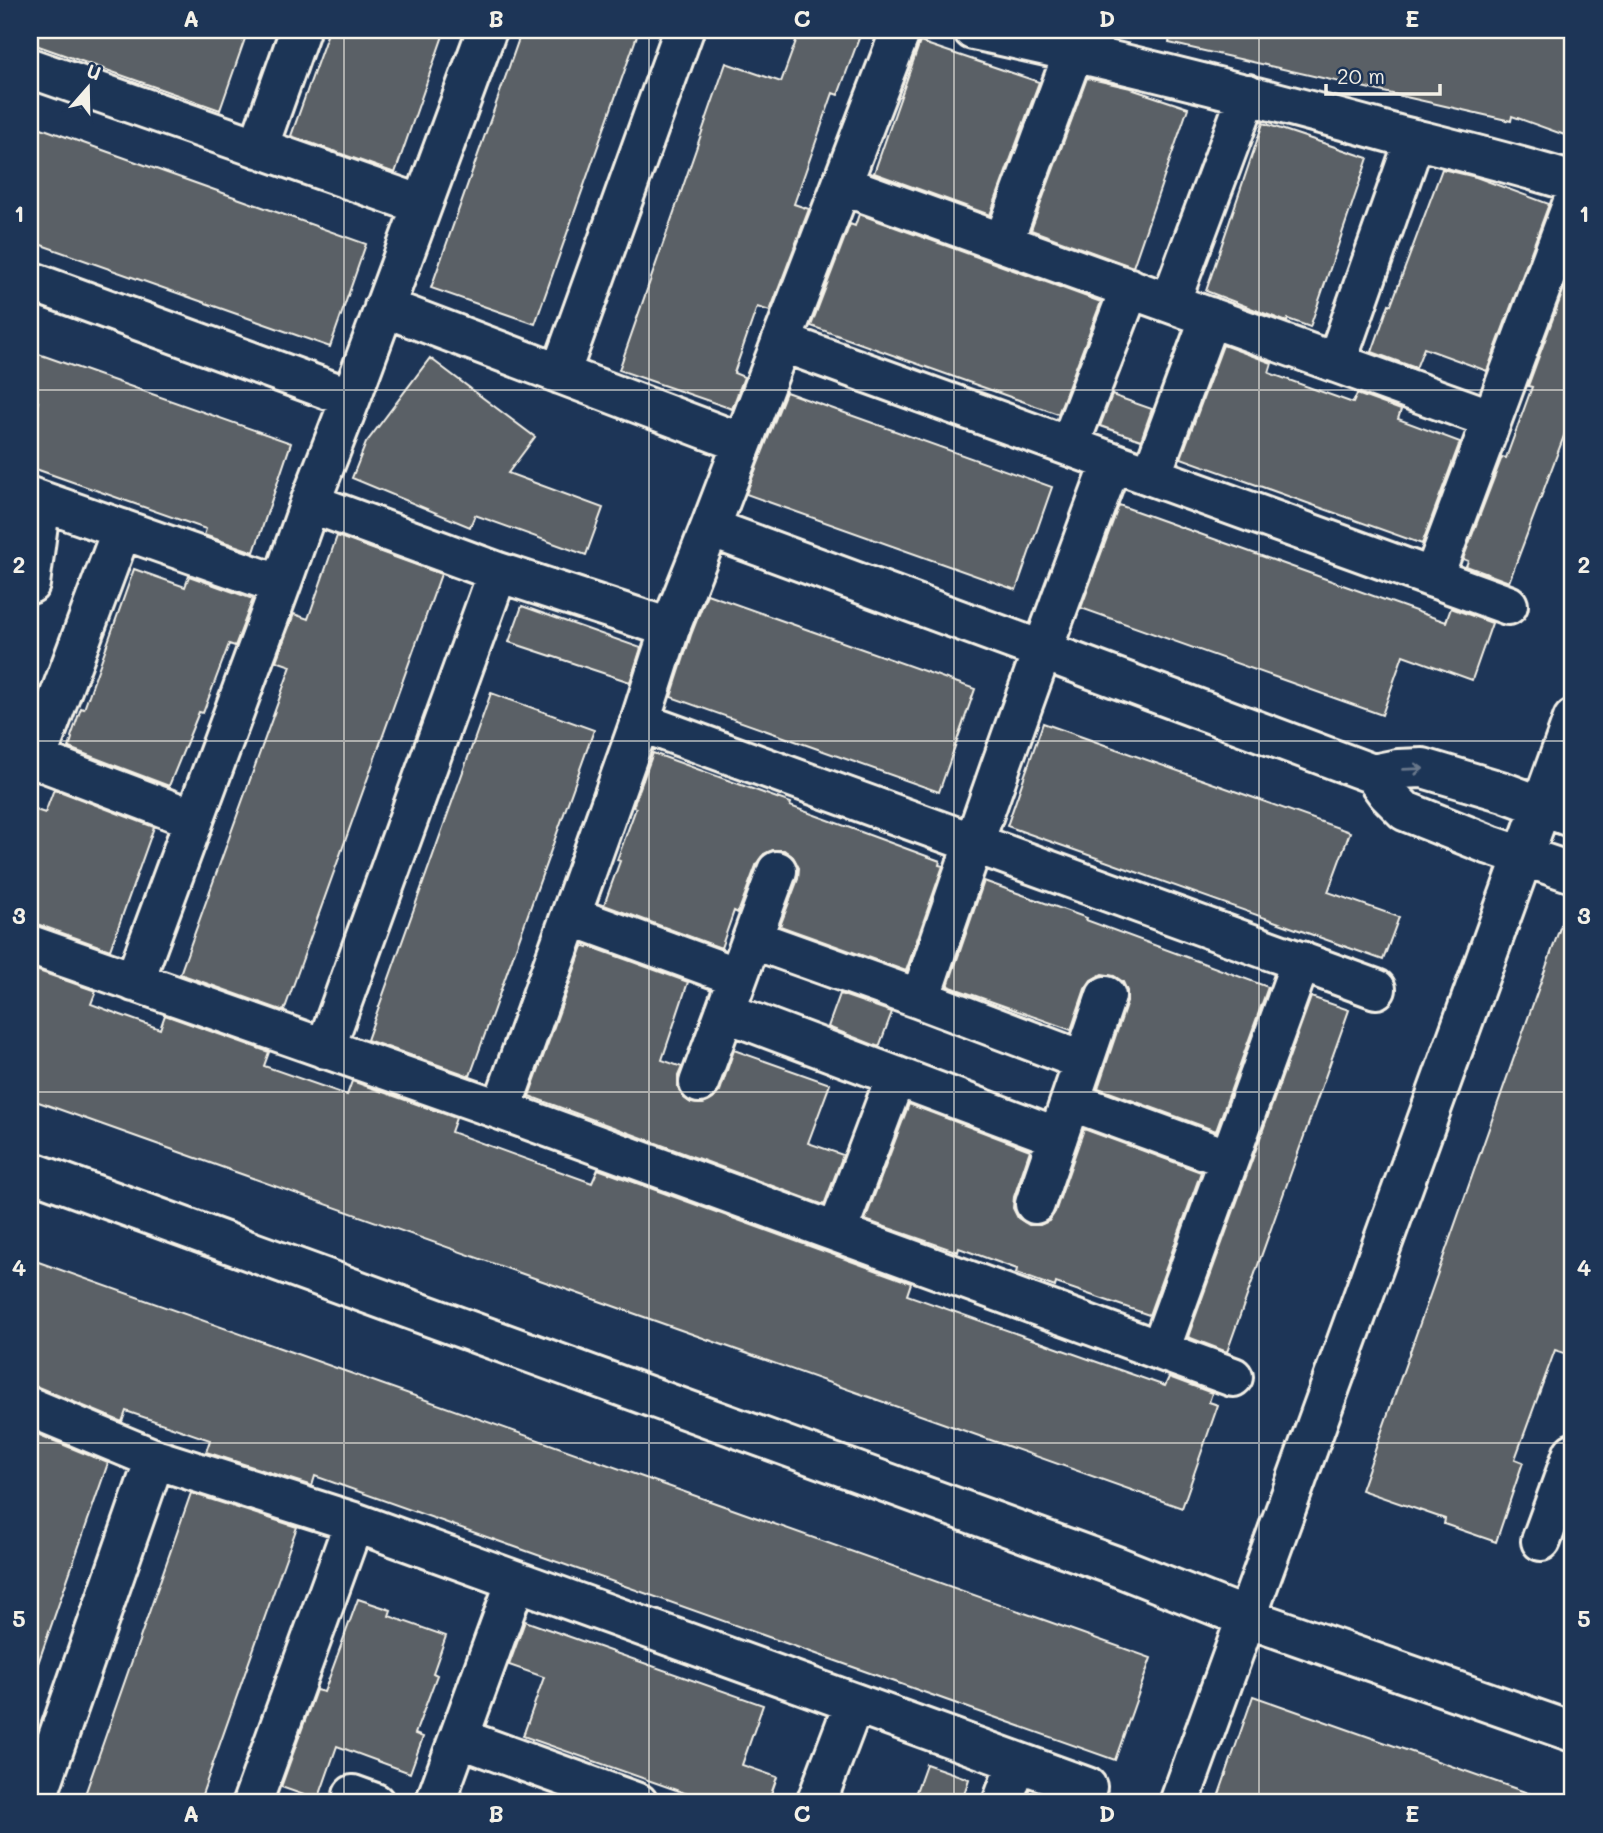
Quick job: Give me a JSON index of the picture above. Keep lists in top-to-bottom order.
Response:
{
  "scale_bar": "20 m",
  "north": "top",
  "grid": {
    "columns": [
      "A",
      "B",
      "C",
      "D",
      "E"
    ],
    "rows": [
      "1",
      "2",
      "3",
      "4",
      "5"
    ]
  }
}
